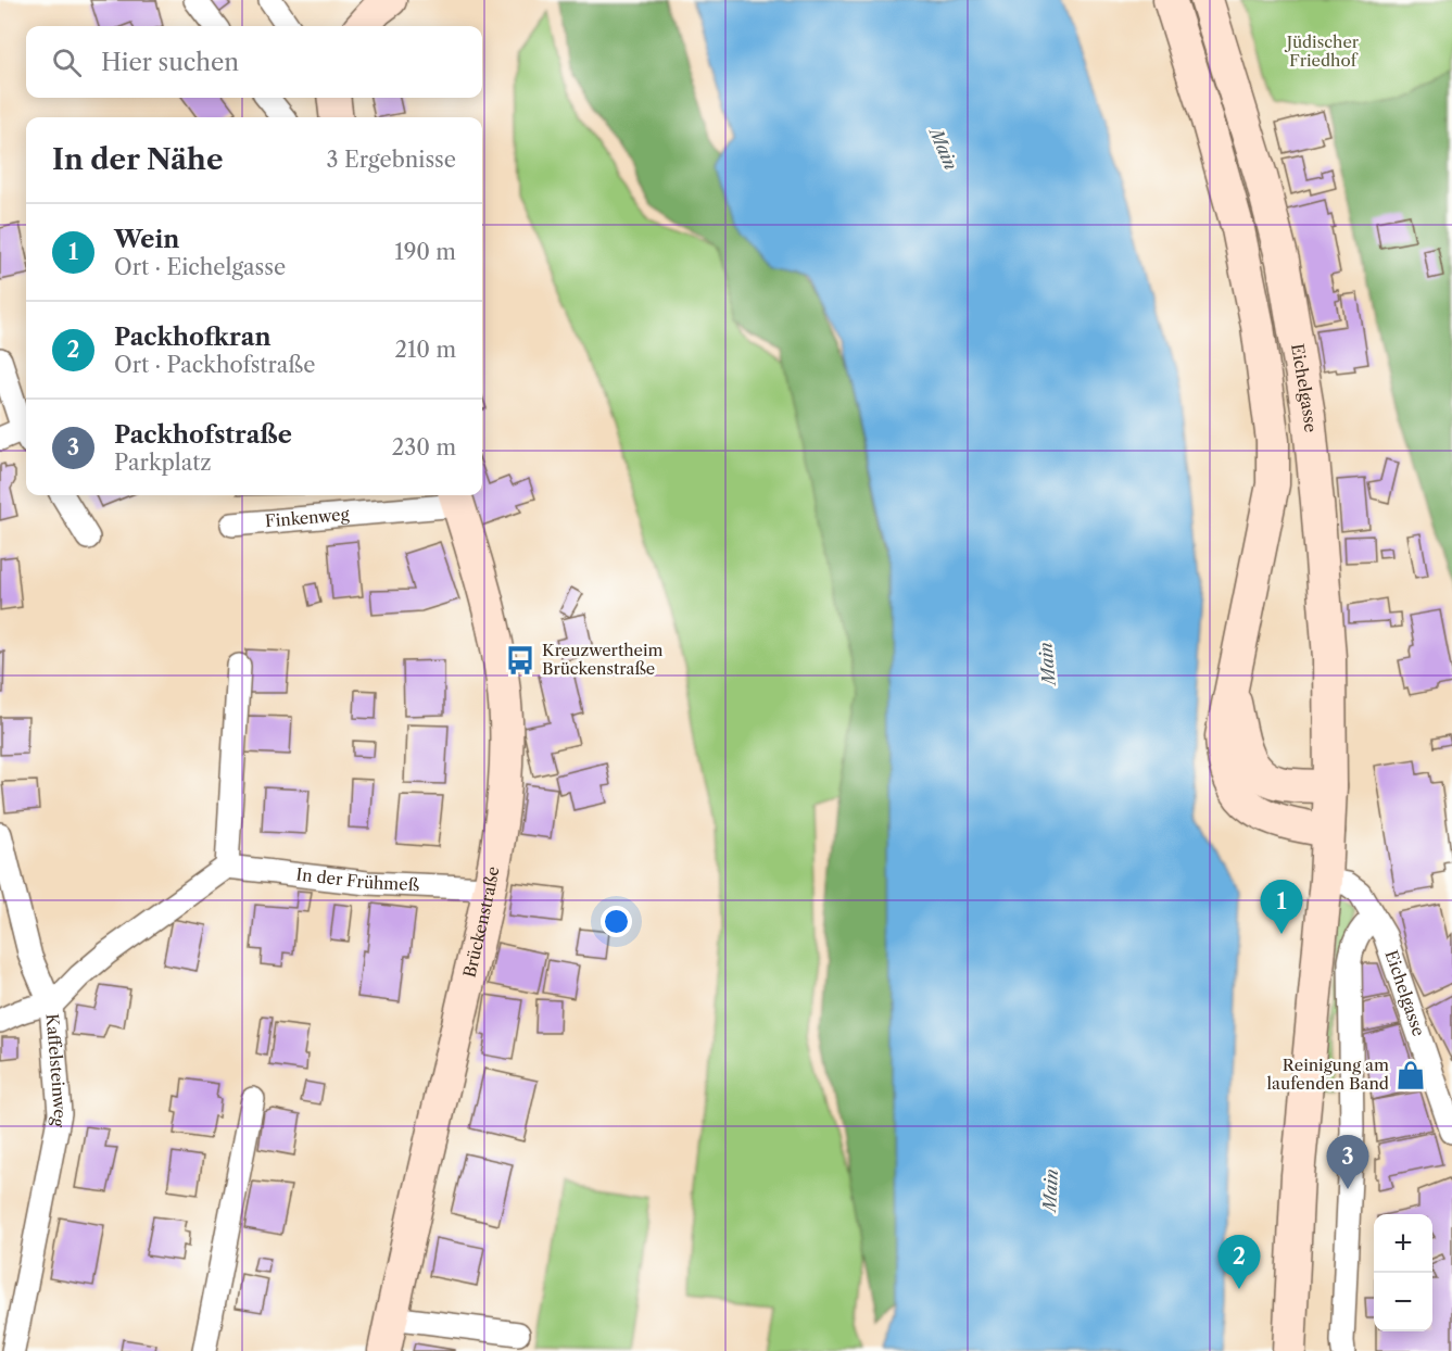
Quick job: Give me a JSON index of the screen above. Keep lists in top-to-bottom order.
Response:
{
  "streets": {
    "street": [
      "Eichelgasse",
      "Finkenweg",
      "In der Frühmeß",
      "Brückenstraße",
      "Kaffelsteinweg"
    ]
  },
  "crossings": [
    ["Finkenweg", "Brückenstraße"],
    ["In der Frühmeß", "Brückenstraße"]
  ],
  "water": ["Main"],
  "parks": ["Jüdischer Friedhof"],
  "places": {
    "bus stop": ["Kreuzwertheim Brückenstraße"],
    "shop": ["Reinigung am laufenden Band"]
  },
  "page": {
    "search": "Hier suchen",
    "heading": ["In der Nähe", "3 Ergebnisse"],
    "list": [
      {
        "mark": "1",
        "name": "Wein",
        "note": "Ort · Eichelgasse",
        "value": "190 m"
      },
      {
        "mark": "2",
        "name": "Packhofkran",
        "note": "Ort · Packhofstraße",
        "value": "210 m"
      },
      {
        "mark": "3",
        "name": "Packhofstraße",
        "note": "Parkplatz",
        "value": "230 m"
      }
    ],
    "pins": ["1", "3", "2"],
    "map_buttons": ["+", "−"]
  }
}
